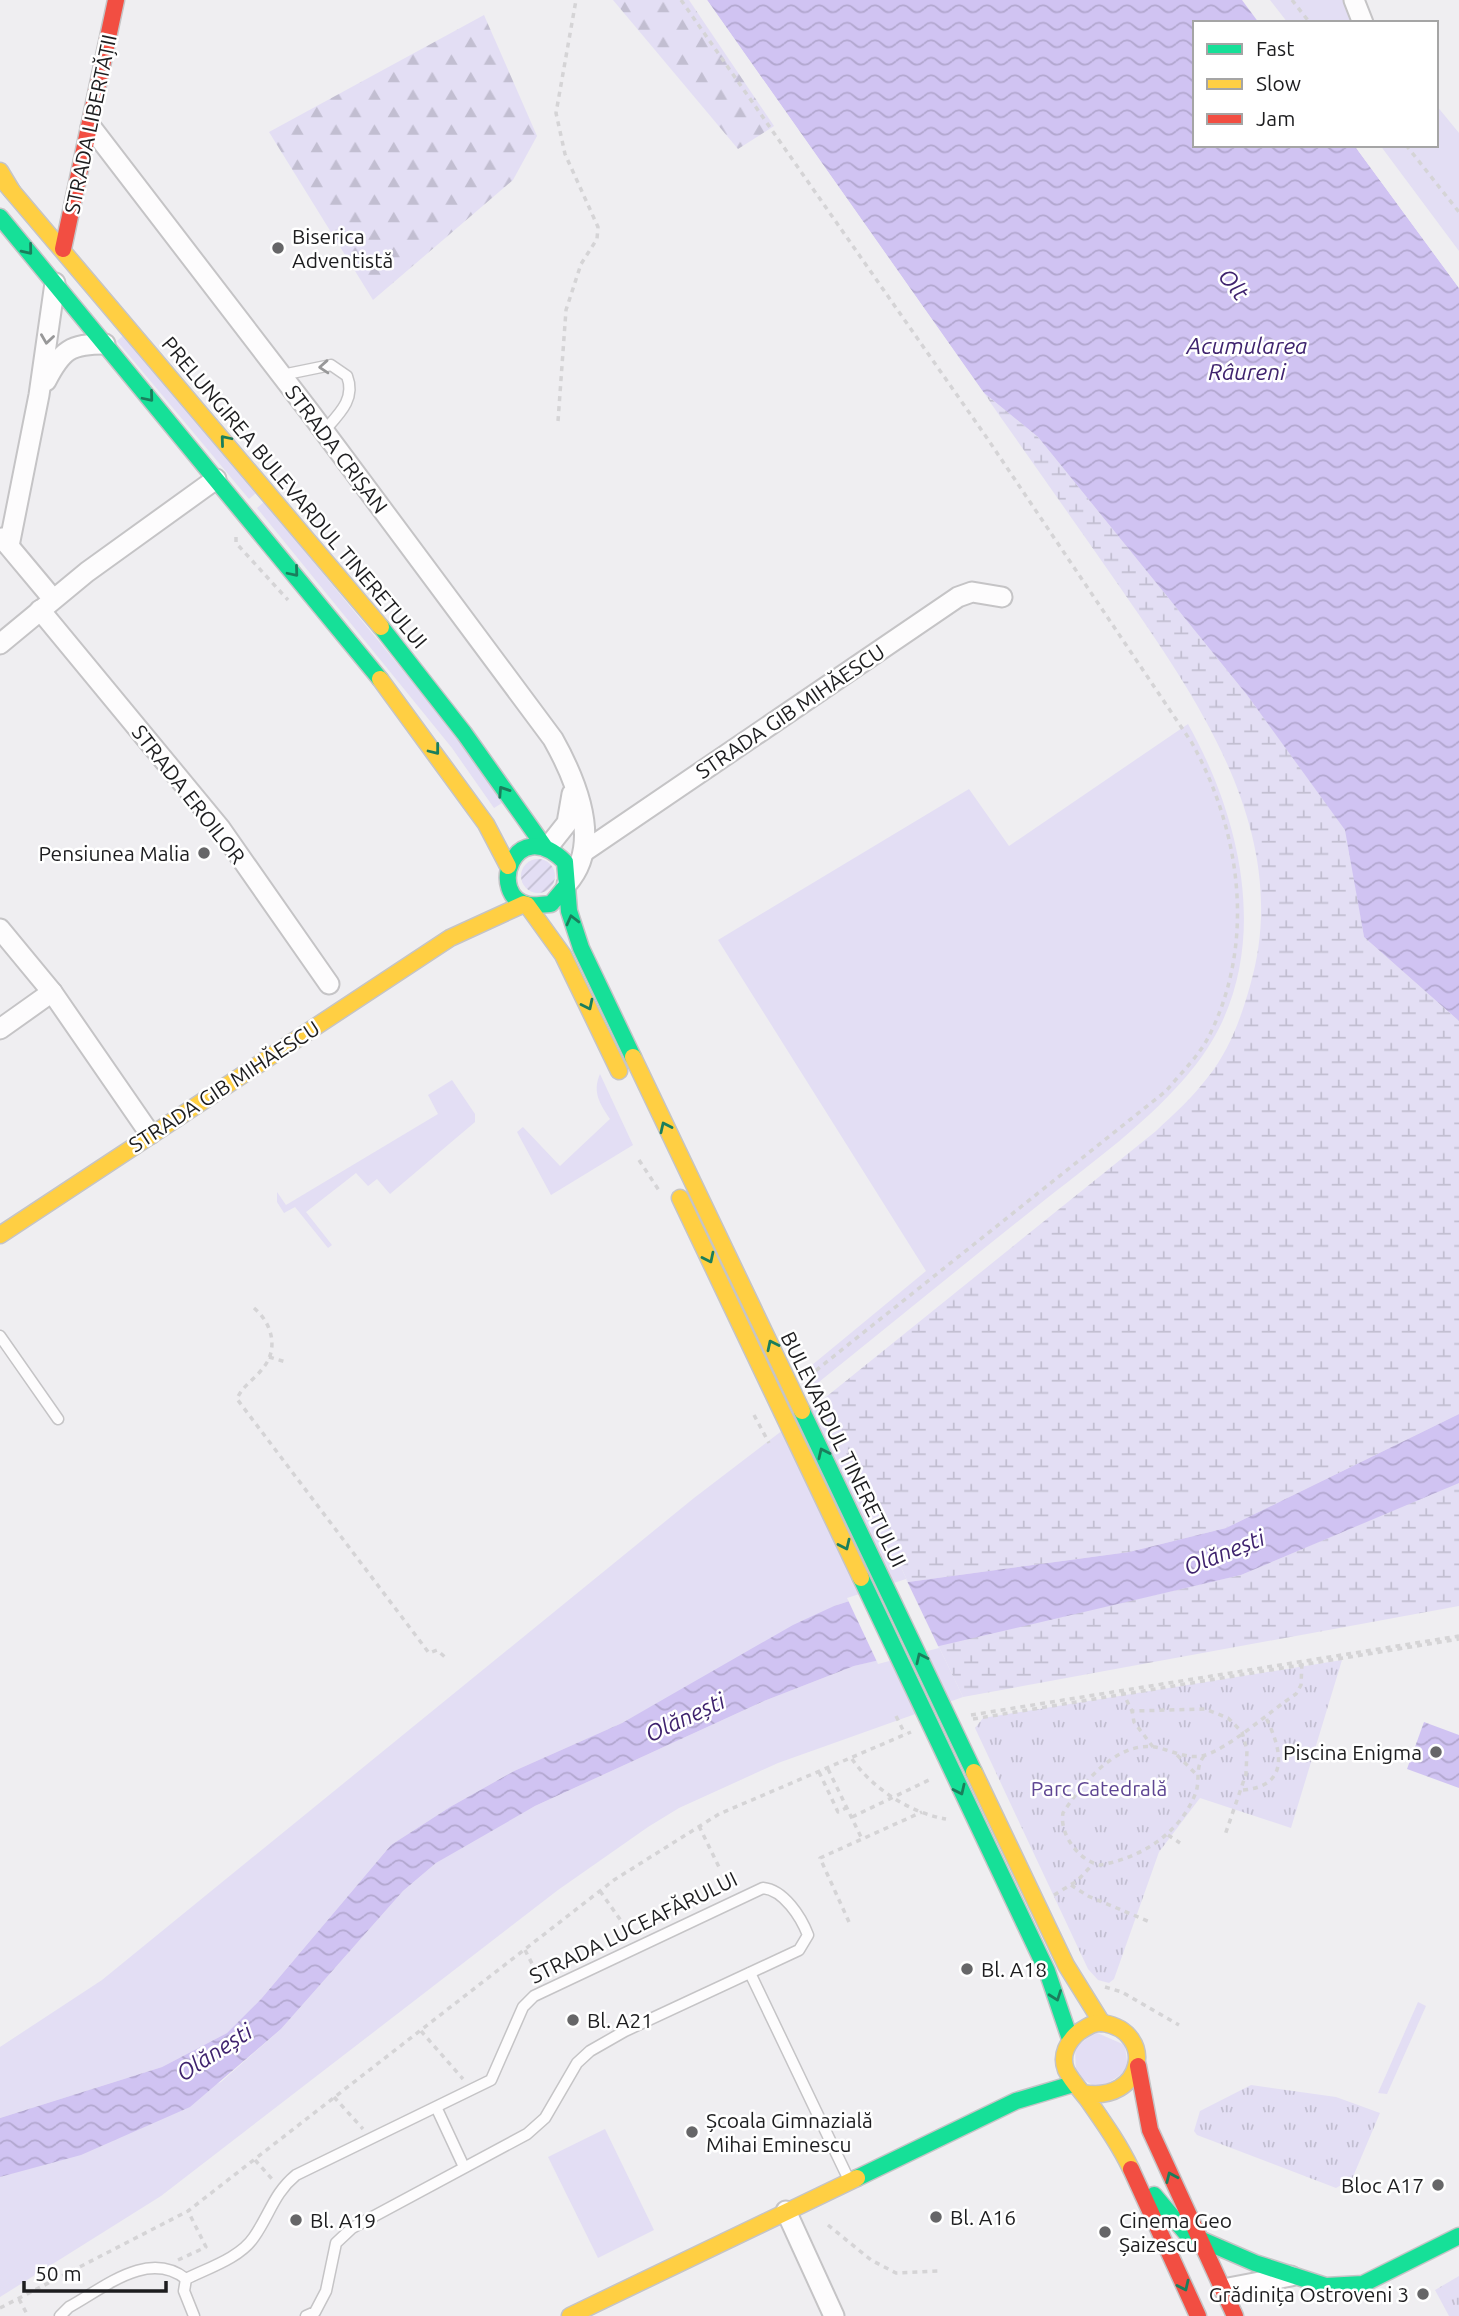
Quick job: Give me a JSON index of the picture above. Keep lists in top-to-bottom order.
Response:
{
  "streets": {
    "main road": [
      "STRADA LIBERTĂȚII",
      "PRELUNGIREA BULEVARDUL TINERETULUI",
      "STRADA GIB MIHĂESCU",
      "BULEVARDUL TINERETULUI"
    ],
    "street": ["STRADA CRIȘAN", "STRADA EROILOR"],
    "lane": ["STRADA LUCEAFĂRULUI"]
  },
  "crossings": [
    ["STRADA LIBERTĂȚII", "STRADA CRIȘAN"],
    ["STRADA LIBERTĂȚII", "PRELUNGIREA BULEVARDUL TINERETULUI"],
    ["STRADA CRIȘAN", "PRELUNGIREA BULEVARDUL TINERETULUI"],
    ["STRADA CRIȘAN", "STRADA GIB MIHĂESCU"],
    ["STRADA CRIȘAN", "BULEVARDUL TINERETULUI"],
    ["PRELUNGIREA BULEVARDUL TINERETULUI", "STRADA GIB MIHĂESCU"],
    ["PRELUNGIREA BULEVARDUL TINERETULUI", "BULEVARDUL TINERETULUI"],
    ["STRADA GIB MIHĂESCU", "BULEVARDUL TINERETULUI"]
  ],
  "water": ["Olt", "Acumularea Râureni", "Olănești"],
  "parks": ["Parc Catedrală"],
  "places": [
    "Biserica Adventistă",
    "Pensiunea Malia",
    "Piscina Enigma",
    "Bl. A18",
    "Bl. A21",
    "Școala Gimnazială Mihai Eminescu",
    "Bloc A17",
    "Bl. A16",
    "Bl. A19",
    "Cinema Geo Șaizescu",
    "Grădinița Ostroveni 3"
  ],
  "legend": ["Fast", "Slow", "Jam"],
  "scale_bar": "50 m"
}
